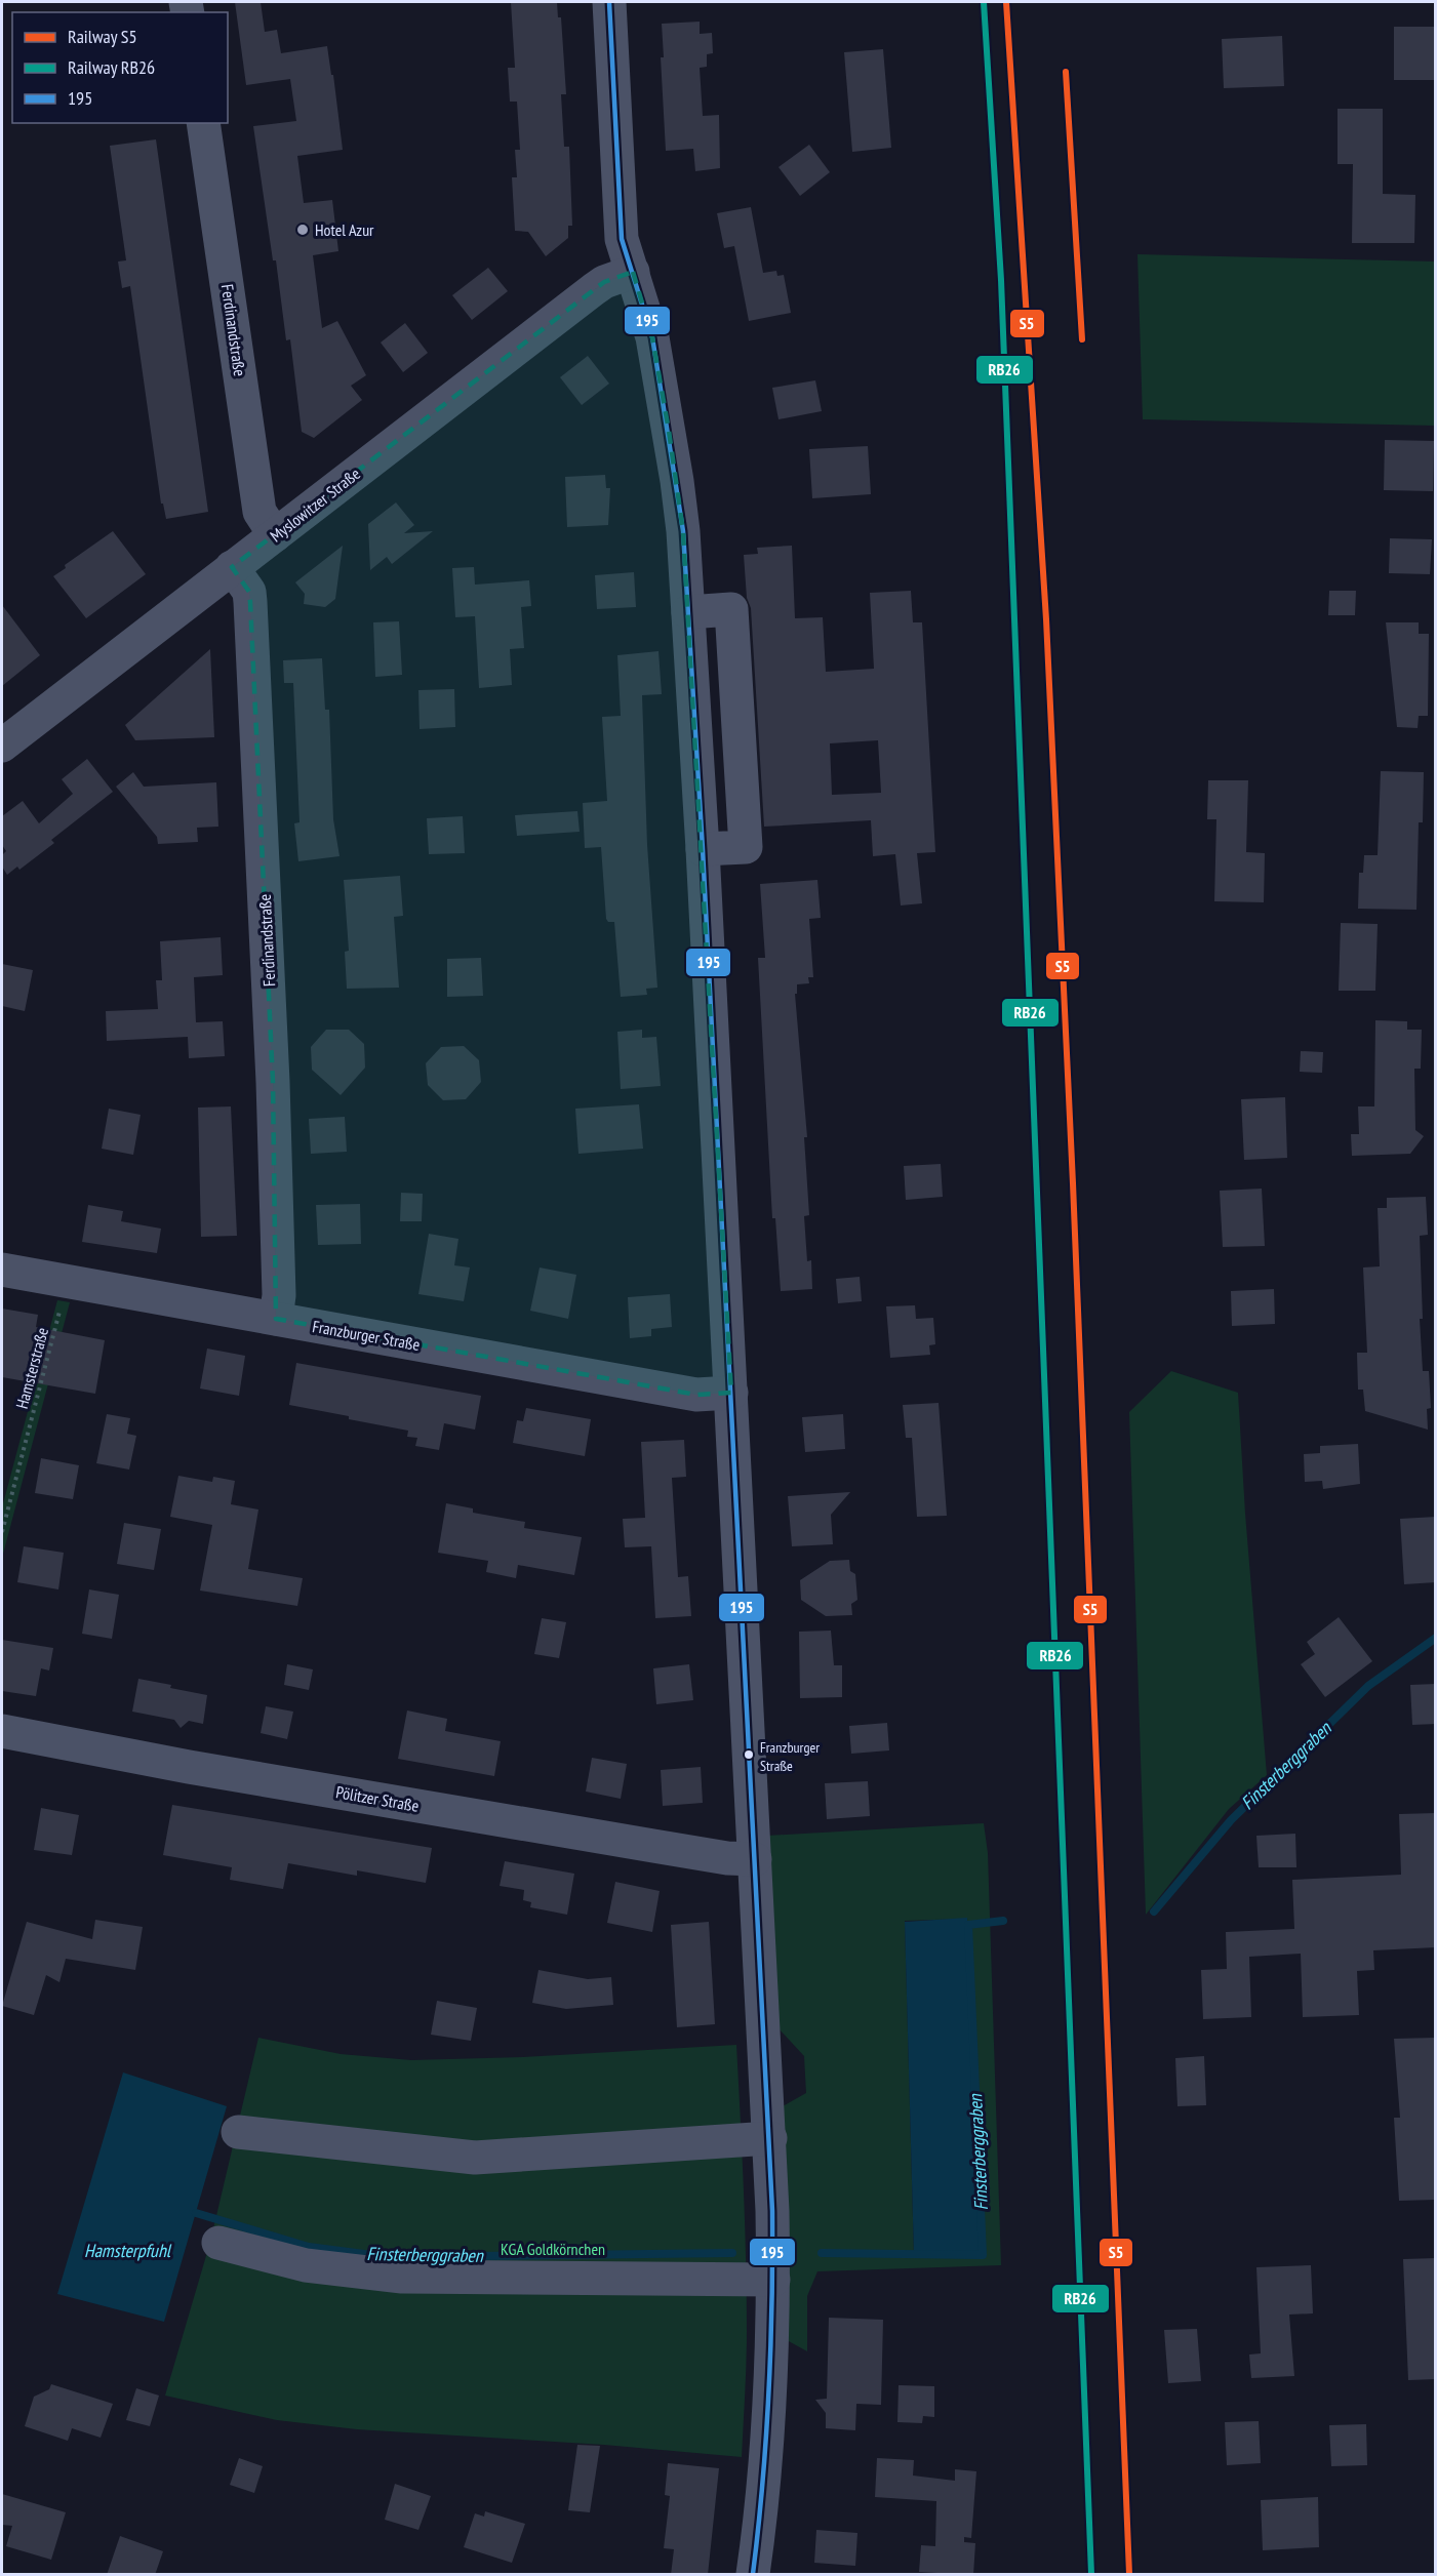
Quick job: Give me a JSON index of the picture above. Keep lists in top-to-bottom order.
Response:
{
  "streets": {
    "street": [
      "Ferdinandstraße",
      "Myslowitzer Straße",
      "Franzburger Straße",
      "Pölitzer Straße"
    ],
    "path": ["Hamsterstraße"]
  },
  "crossings": [
    ["Ferdinandstraße", "Myslowitzer Straße"],
    ["Ferdinandstraße", "Franzburger Straße"],
    ["Franzburger Straße", "Hamsterstraße"]
  ],
  "water": ["Finsterberggraben", "Hamsterpfuhl"],
  "parks": ["KGA Goldkörnchen"],
  "places": ["Hotel Azur", "Franzburger Straße"],
  "lines": ["rail line S5", "rail line RB26", "transit line 195"],
  "legend": ["Railway S5", "Railway RB26", "195"]
}
